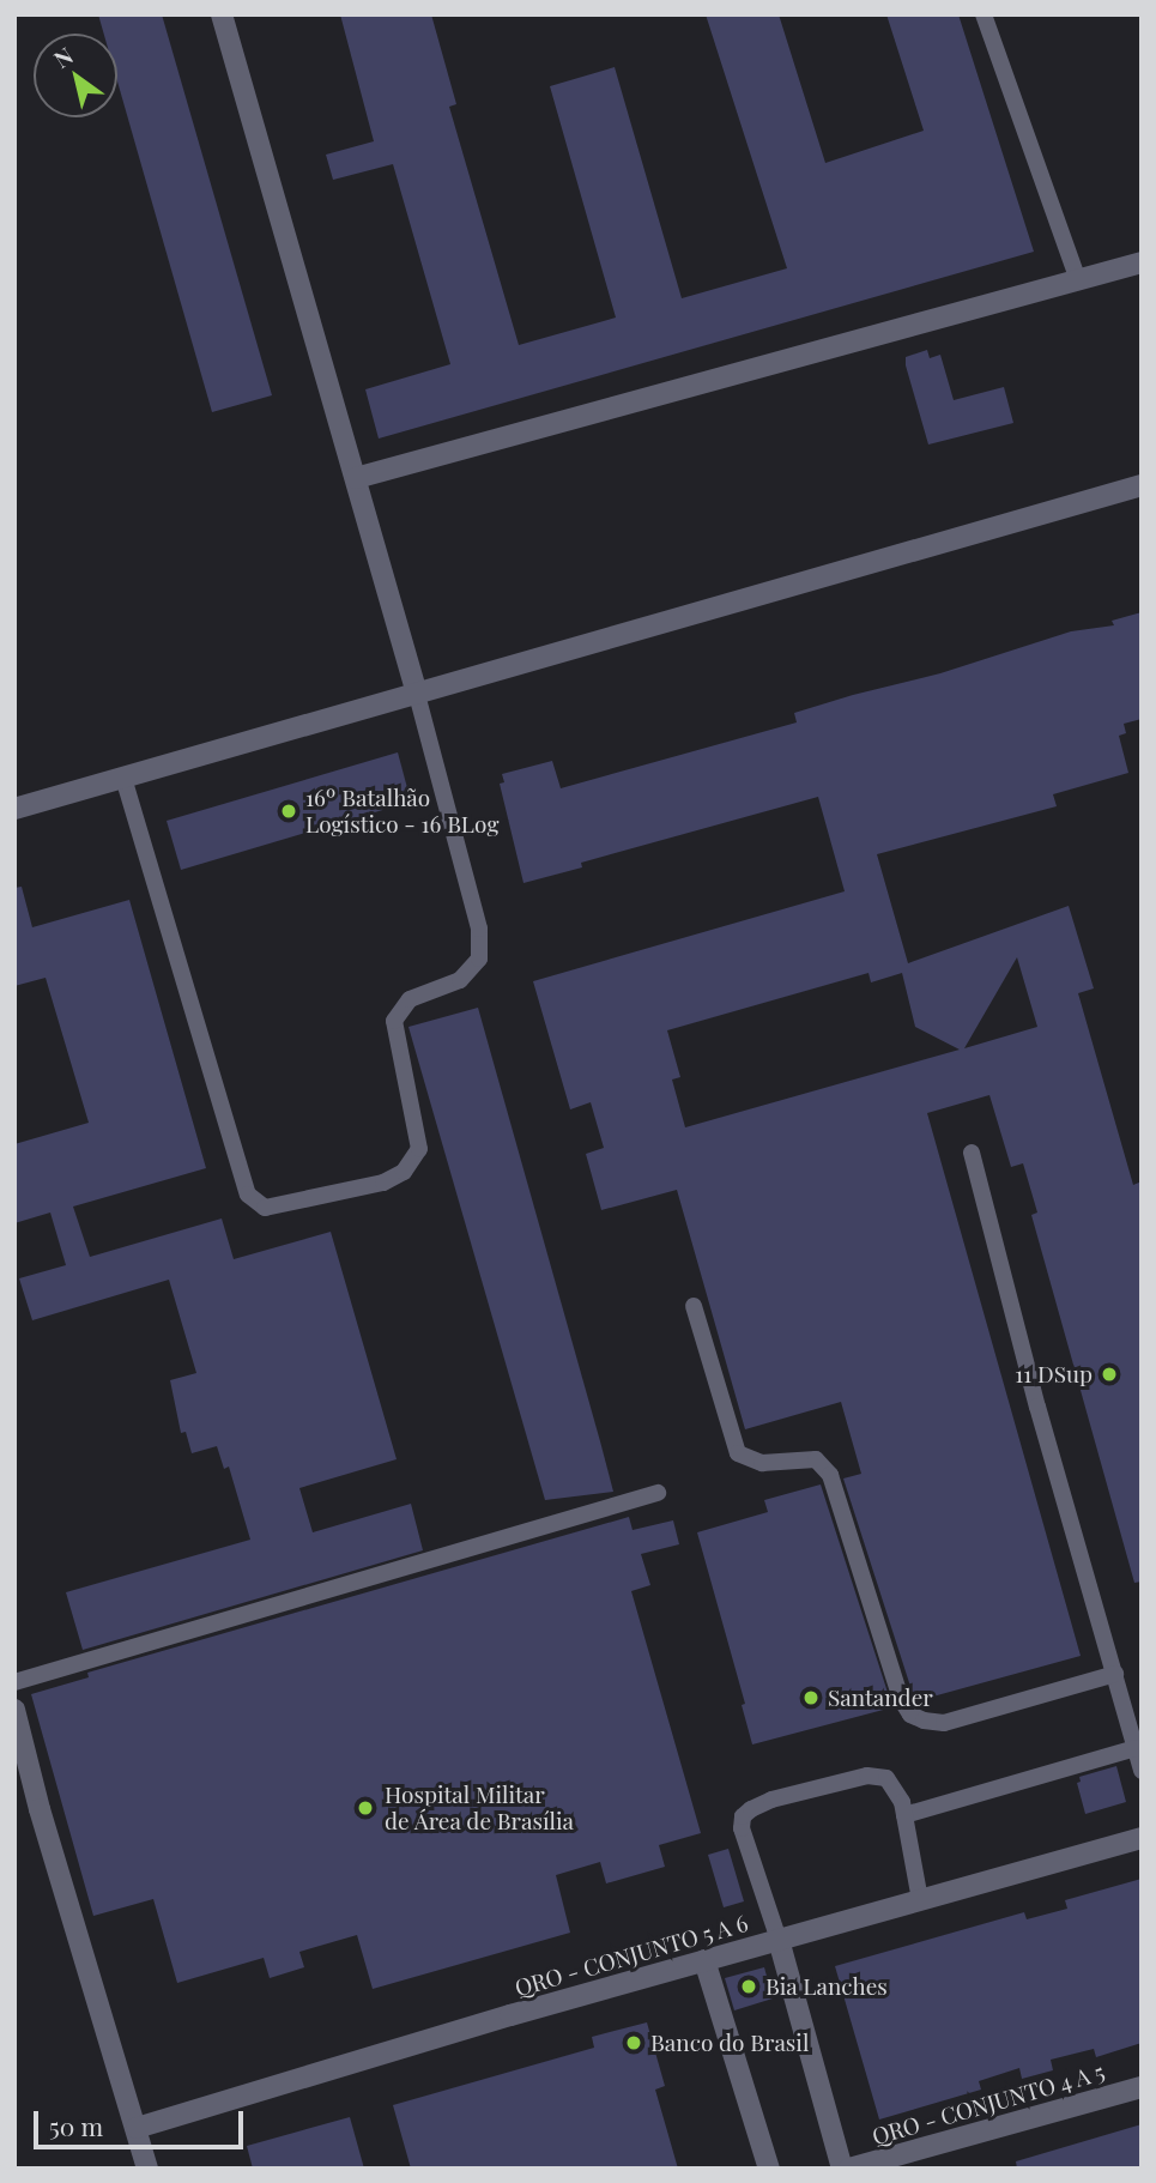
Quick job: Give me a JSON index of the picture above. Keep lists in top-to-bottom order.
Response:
{
  "streets": {
    "street": ["QRO - CONJUNTO 5 A 6", "QRO - CONJUNTO 4 A 5"]
  },
  "places": [
    "16º Batalhão Logístico - 16 BLog",
    "11 DSup",
    "Santander",
    "Hospital Militar de Área de Brasília",
    "Bia Lanches",
    "Banco do Brasil"
  ],
  "scale_bar": "50 m",
  "north": "top left"
}
